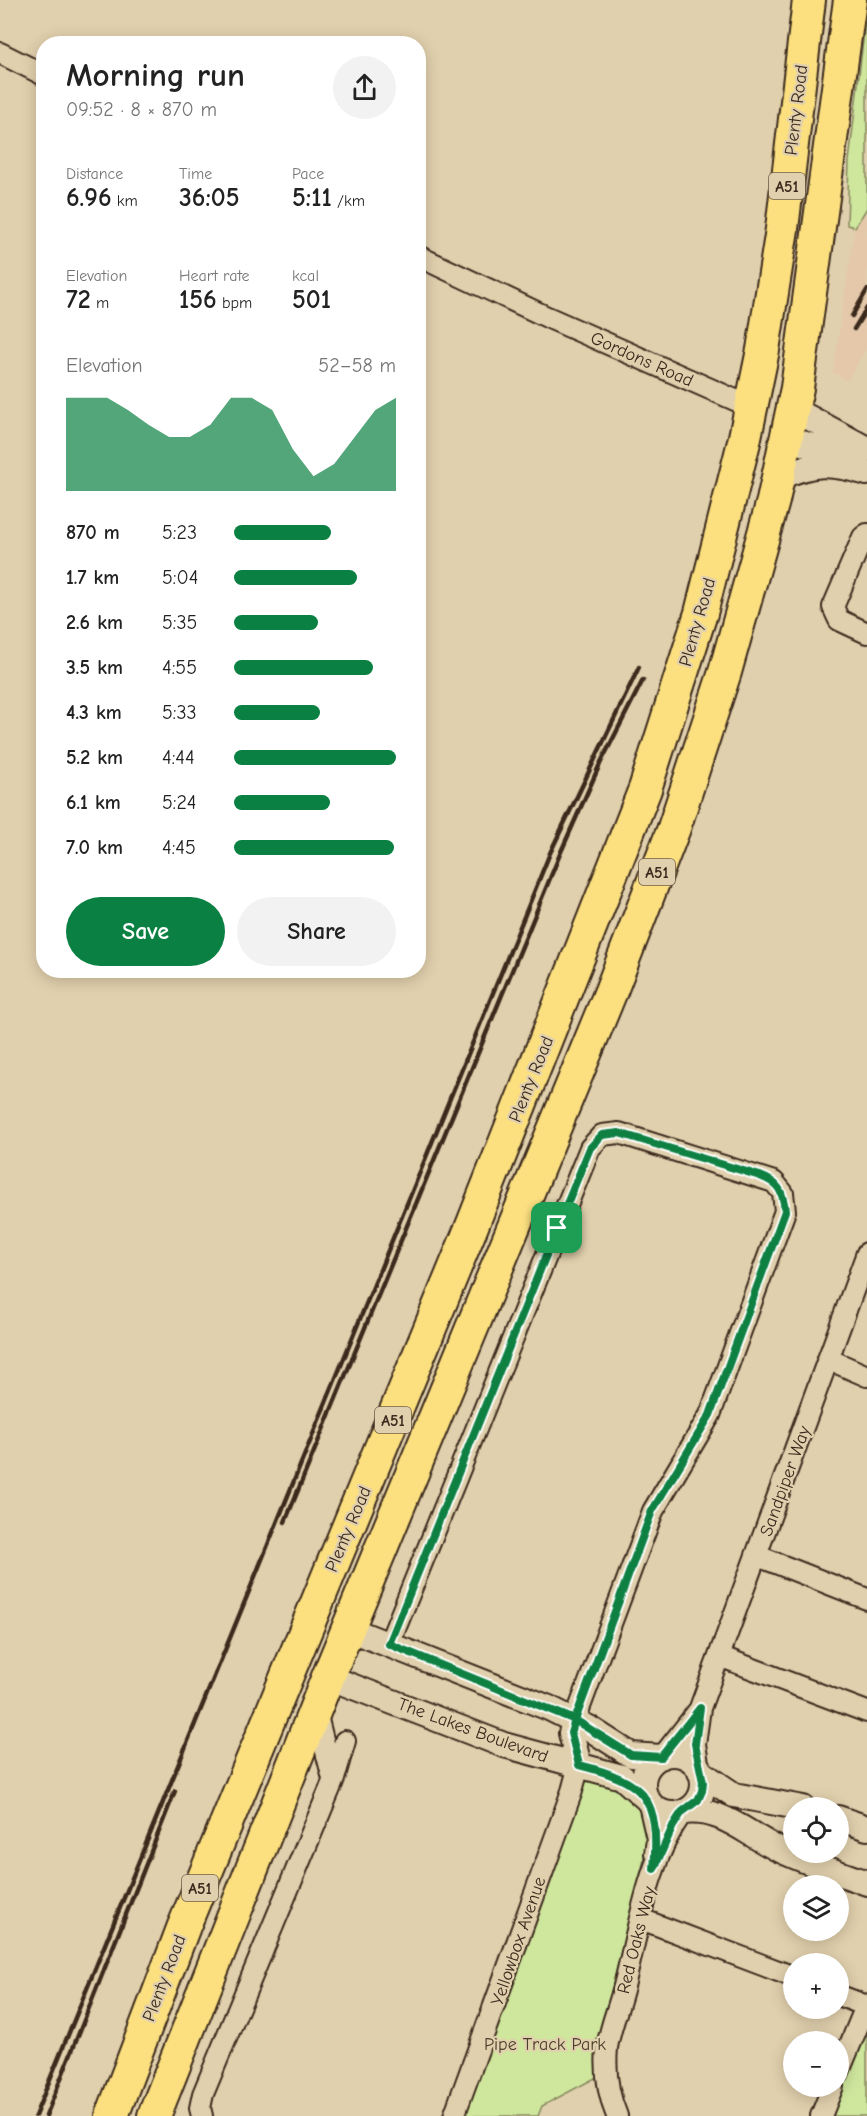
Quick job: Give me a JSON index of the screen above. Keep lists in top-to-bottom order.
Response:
{
  "streets": {
    "highway": ["Plenty Road", "A51", "Gordons Road"],
    "street": [
      "Sandpiper Way",
      "The Lakes Boulevard",
      "Red Oaks Way",
      "Yellowbox Avenue"
    ]
  },
  "crossings": [
    ["Plenty Road", "Gordons Road"],
    ["A51", "Gordons Road"],
    ["A51", "The Lakes Boulevard"],
    ["Sandpiper Way", "The Lakes Boulevard"],
    ["Sandpiper Way", "Red Oaks Way"],
    ["The Lakes Boulevard", "Red Oaks Way"],
    ["The Lakes Boulevard", "Yellowbox Avenue"]
  ],
  "parks": ["Pipe Track Park"],
  "page": {
    "heading": ["Morning run", "09:52 · 8 × 870 m"],
    "stats": [
      ["Distance", "6.96 km"],
      ["Time", "36:05"],
      ["Pace", "5:11 /km"],
      ["Elevation", "72 m"],
      ["Heart rate", "156 bpm"],
      ["kcal", "501"]
    ],
    "chart": ["Elevation", "52–58 m"],
    "list": [
      {
        "name": "870 m",
        "note": "5:23"
      },
      {
        "name": "1.7 km",
        "note": "5:04"
      },
      {
        "name": "2.6 km",
        "note": "5:35"
      },
      {
        "name": "3.5 km",
        "note": "4:55"
      },
      {
        "name": "4.3 km",
        "note": "5:33"
      },
      {
        "name": "5.2 km",
        "note": "4:44"
      },
      {
        "name": "6.1 km",
        "note": "5:24"
      },
      {
        "name": "7.0 km",
        "note": "4:45"
      }
    ],
    "buttons": ["Save", "Share"],
    "map_buttons": ["+", "−"]
  }
}
